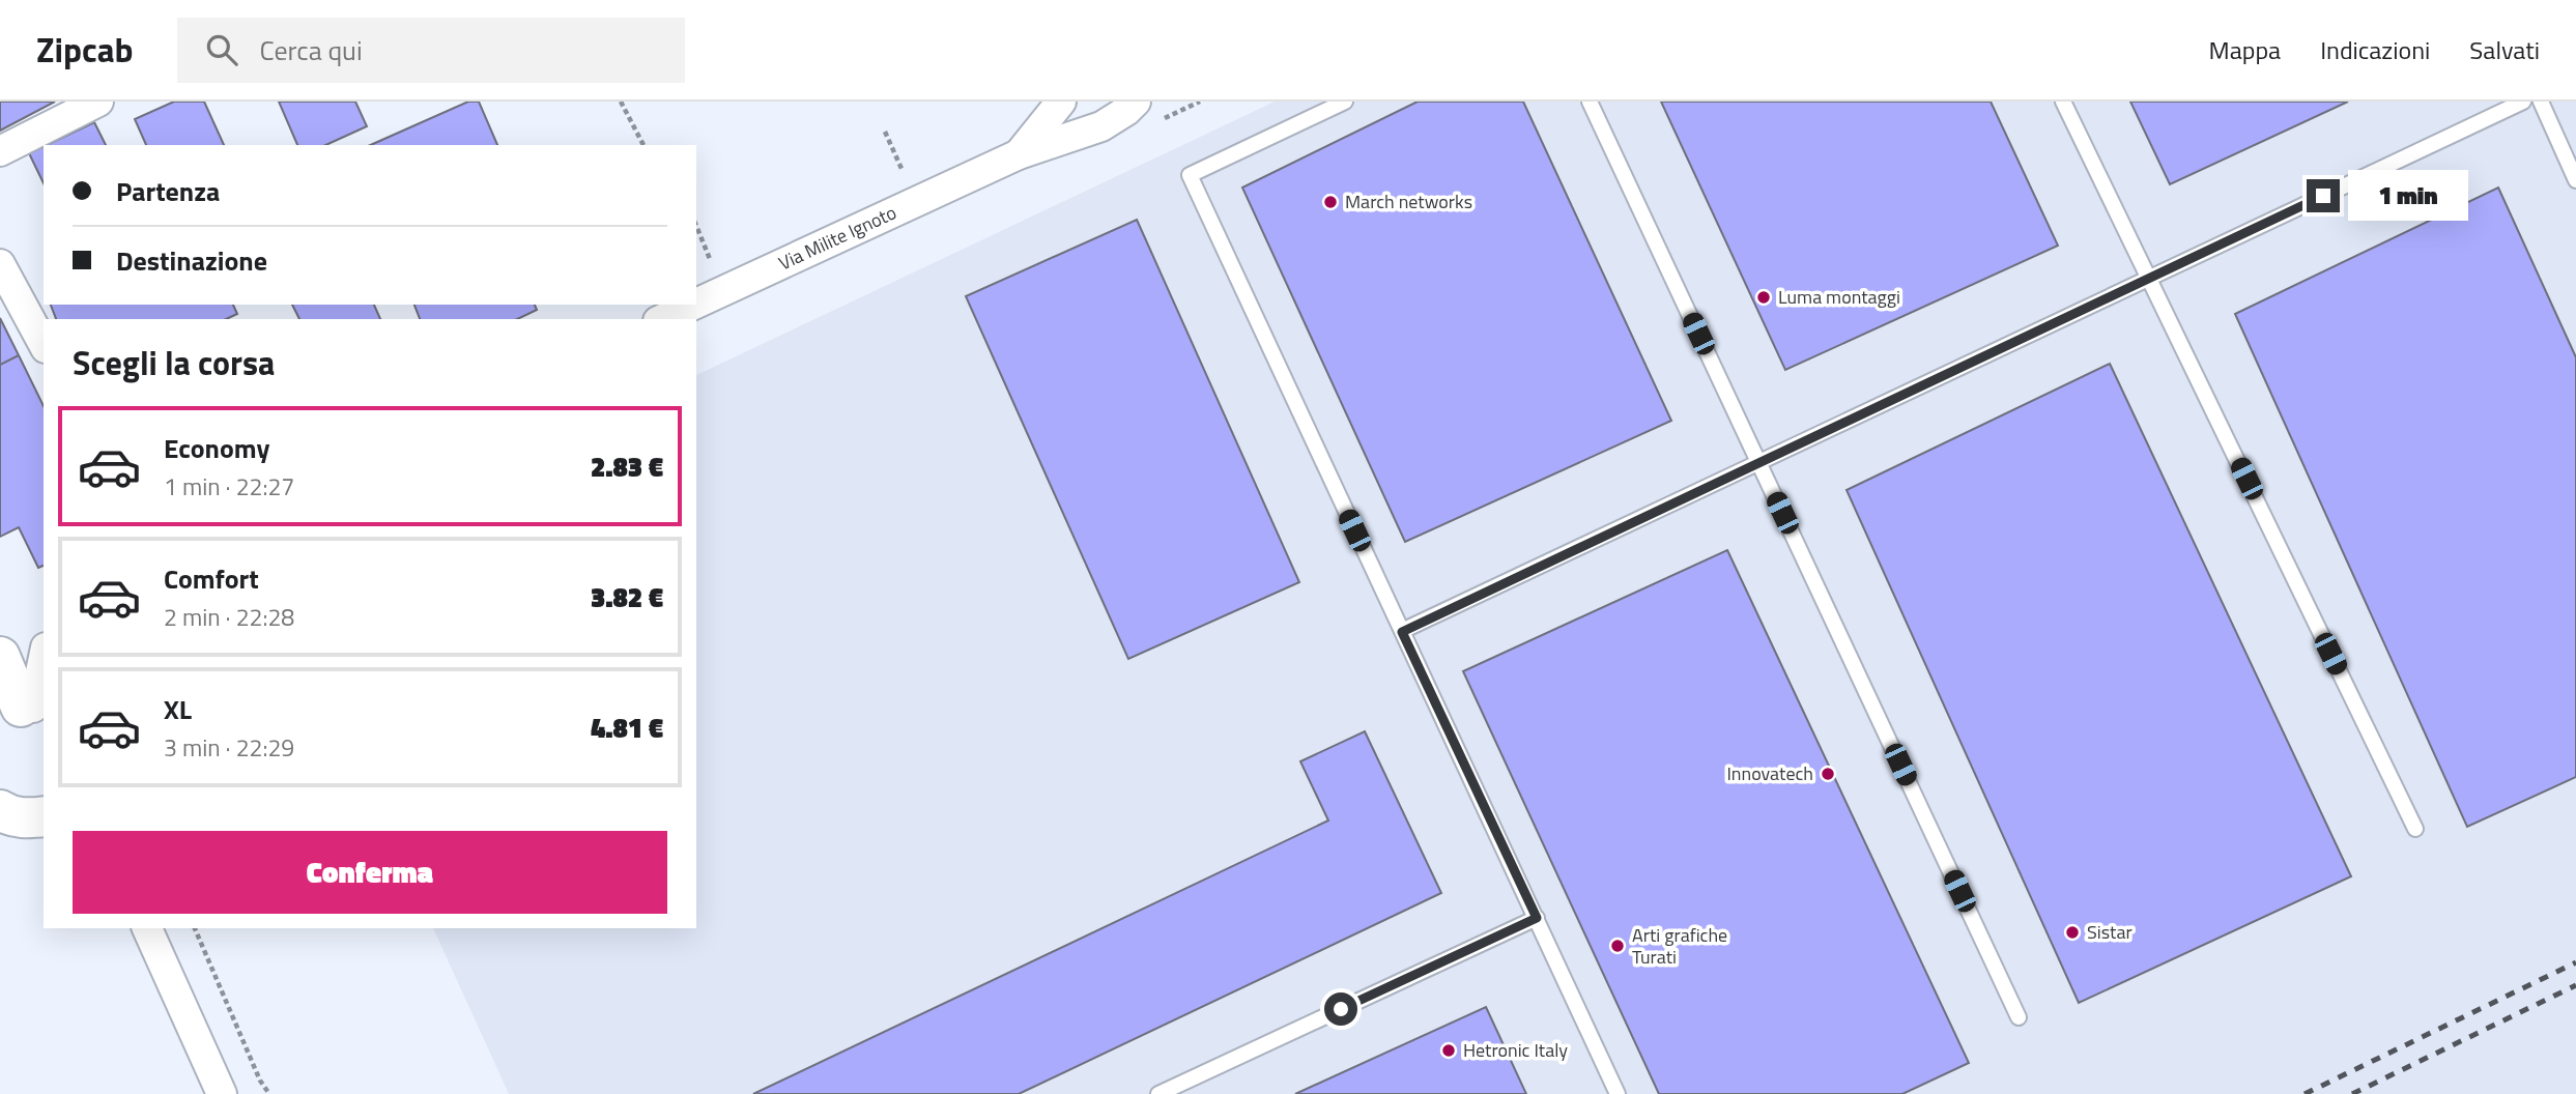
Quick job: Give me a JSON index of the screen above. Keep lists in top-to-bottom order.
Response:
{
  "streets": {
    "street": ["Via Milite Ignoto"]
  },
  "places": [
    "March networks",
    "Luma montaggi",
    "Innovatech",
    "Sistar",
    "Arti grafiche Turati",
    "Hetronic Italy"
  ],
  "page": {
    "header": "Zipcab",
    "search": "Cerca qui",
    "nav": ["Mappa", "Indicazioni", "Salvati"],
    "banner": ["Partenza", "Destinazione"],
    "bubble": "1 min",
    "heading": "Scegli la corsa",
    "list": [
      {
        "name": "Economy",
        "note": "1 min · 22:27",
        "value": "2.83 €"
      },
      {
        "name": "Comfort",
        "note": "2 min · 22:28",
        "value": "3.82 €"
      },
      {
        "name": "XL",
        "note": "3 min · 22:29",
        "value": "4.81 €"
      }
    ],
    "buttons": "Conferma"
  }
}
